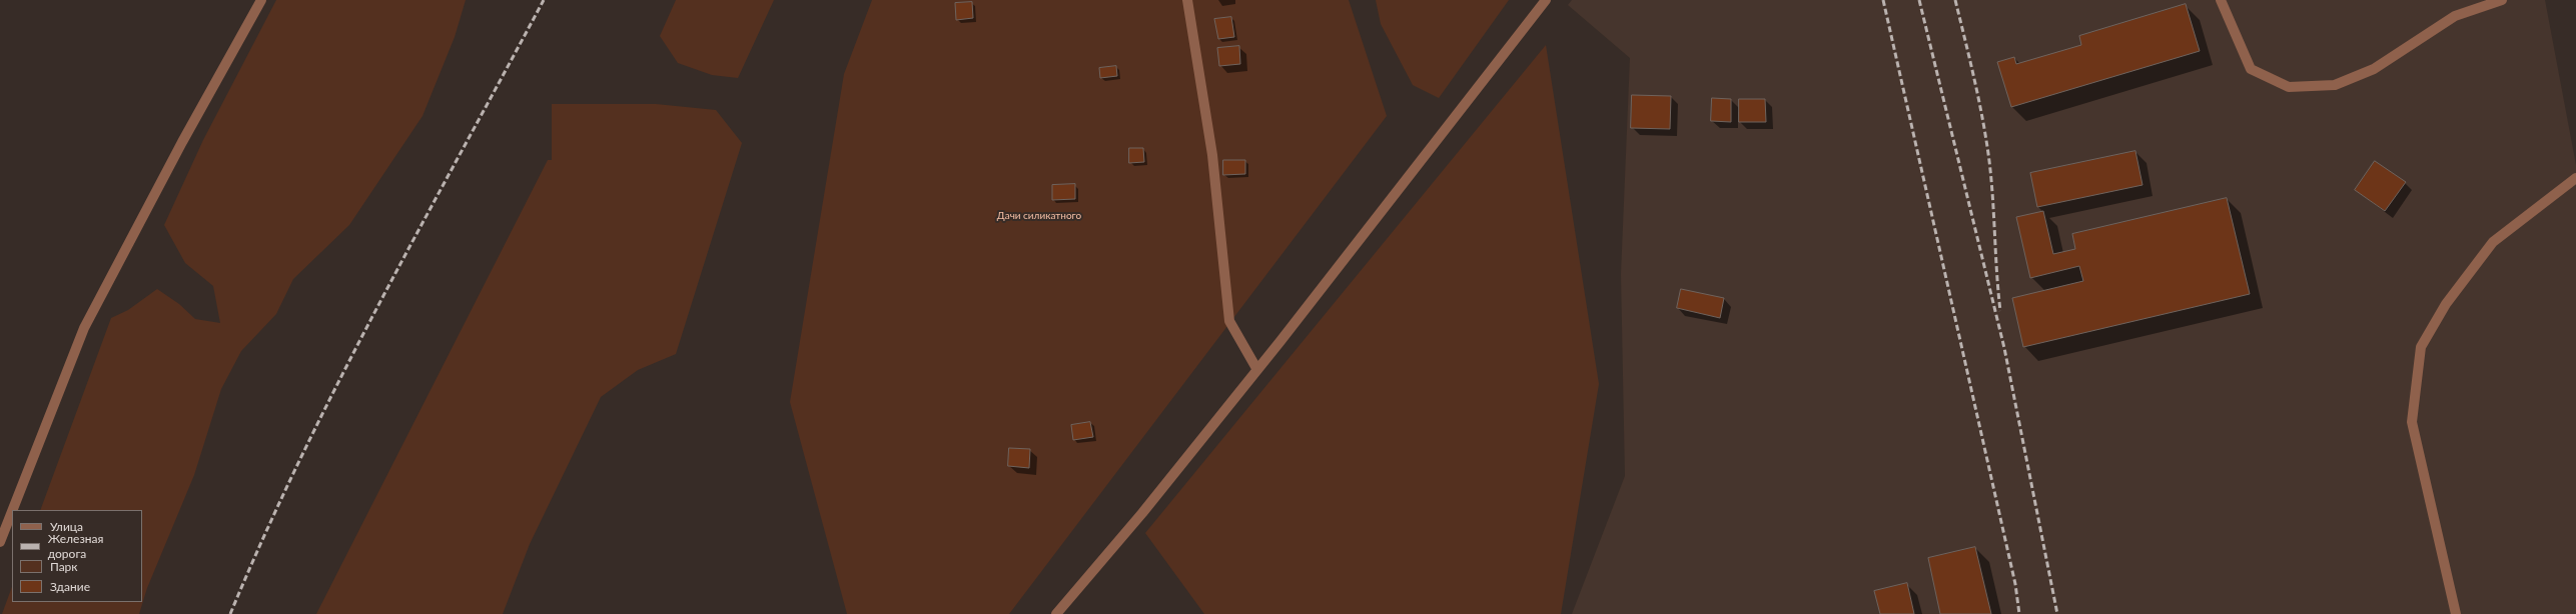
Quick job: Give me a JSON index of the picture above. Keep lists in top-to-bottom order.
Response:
{
  "parks": ["Дачи силикатного"],
  "legend": [
    "Улица",
    "Железная дорога",
    "Парк",
    "Здание"
  ]
}
